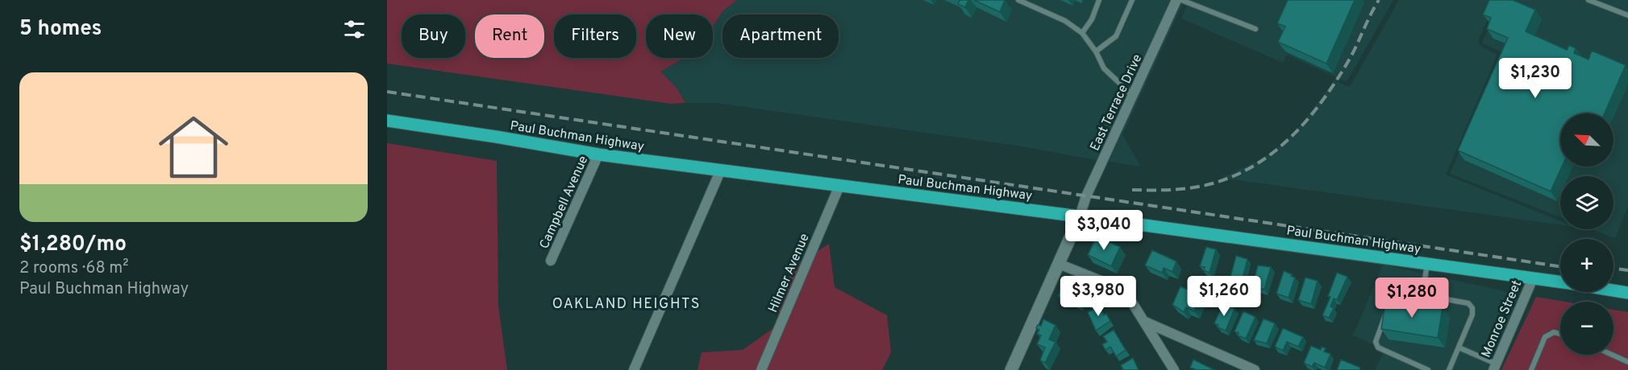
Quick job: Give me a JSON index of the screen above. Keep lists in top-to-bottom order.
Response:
{
  "streets": {
    "main road": ["Paul Buchman Highway"],
    "street": [
      "East Terrace Drive",
      "Campbell Avenue",
      "Hilmer Avenue",
      "Monroe Street"
    ]
  },
  "crossings": [
    ["East Terrace Drive", "Paul Buchman Highway"],
    ["Paul Buchman Highway", "Campbell Avenue"],
    ["Paul Buchman Highway", "Hilmer Avenue"],
    ["Paul Buchman Highway", "Monroe Street"]
  ],
  "districts": ["OAKLAND HEIGHTS"],
  "north": "top left",
  "page": {
    "heading": "5 homes",
    "chip": [
      "Buy",
      "Rent",
      "Filters",
      "New",
      "Apartment"
    ],
    "list": [
      {
        "name": "$1,280/mo",
        "note": "2 rooms · 68 m² · Paul Buchman Highway"
      }
    ],
    "price": [
      "$1,230",
      "$3,040",
      "$3,980",
      "$1,260",
      "$1,280"
    ],
    "map_buttons": ["+", "−"]
  }
}
